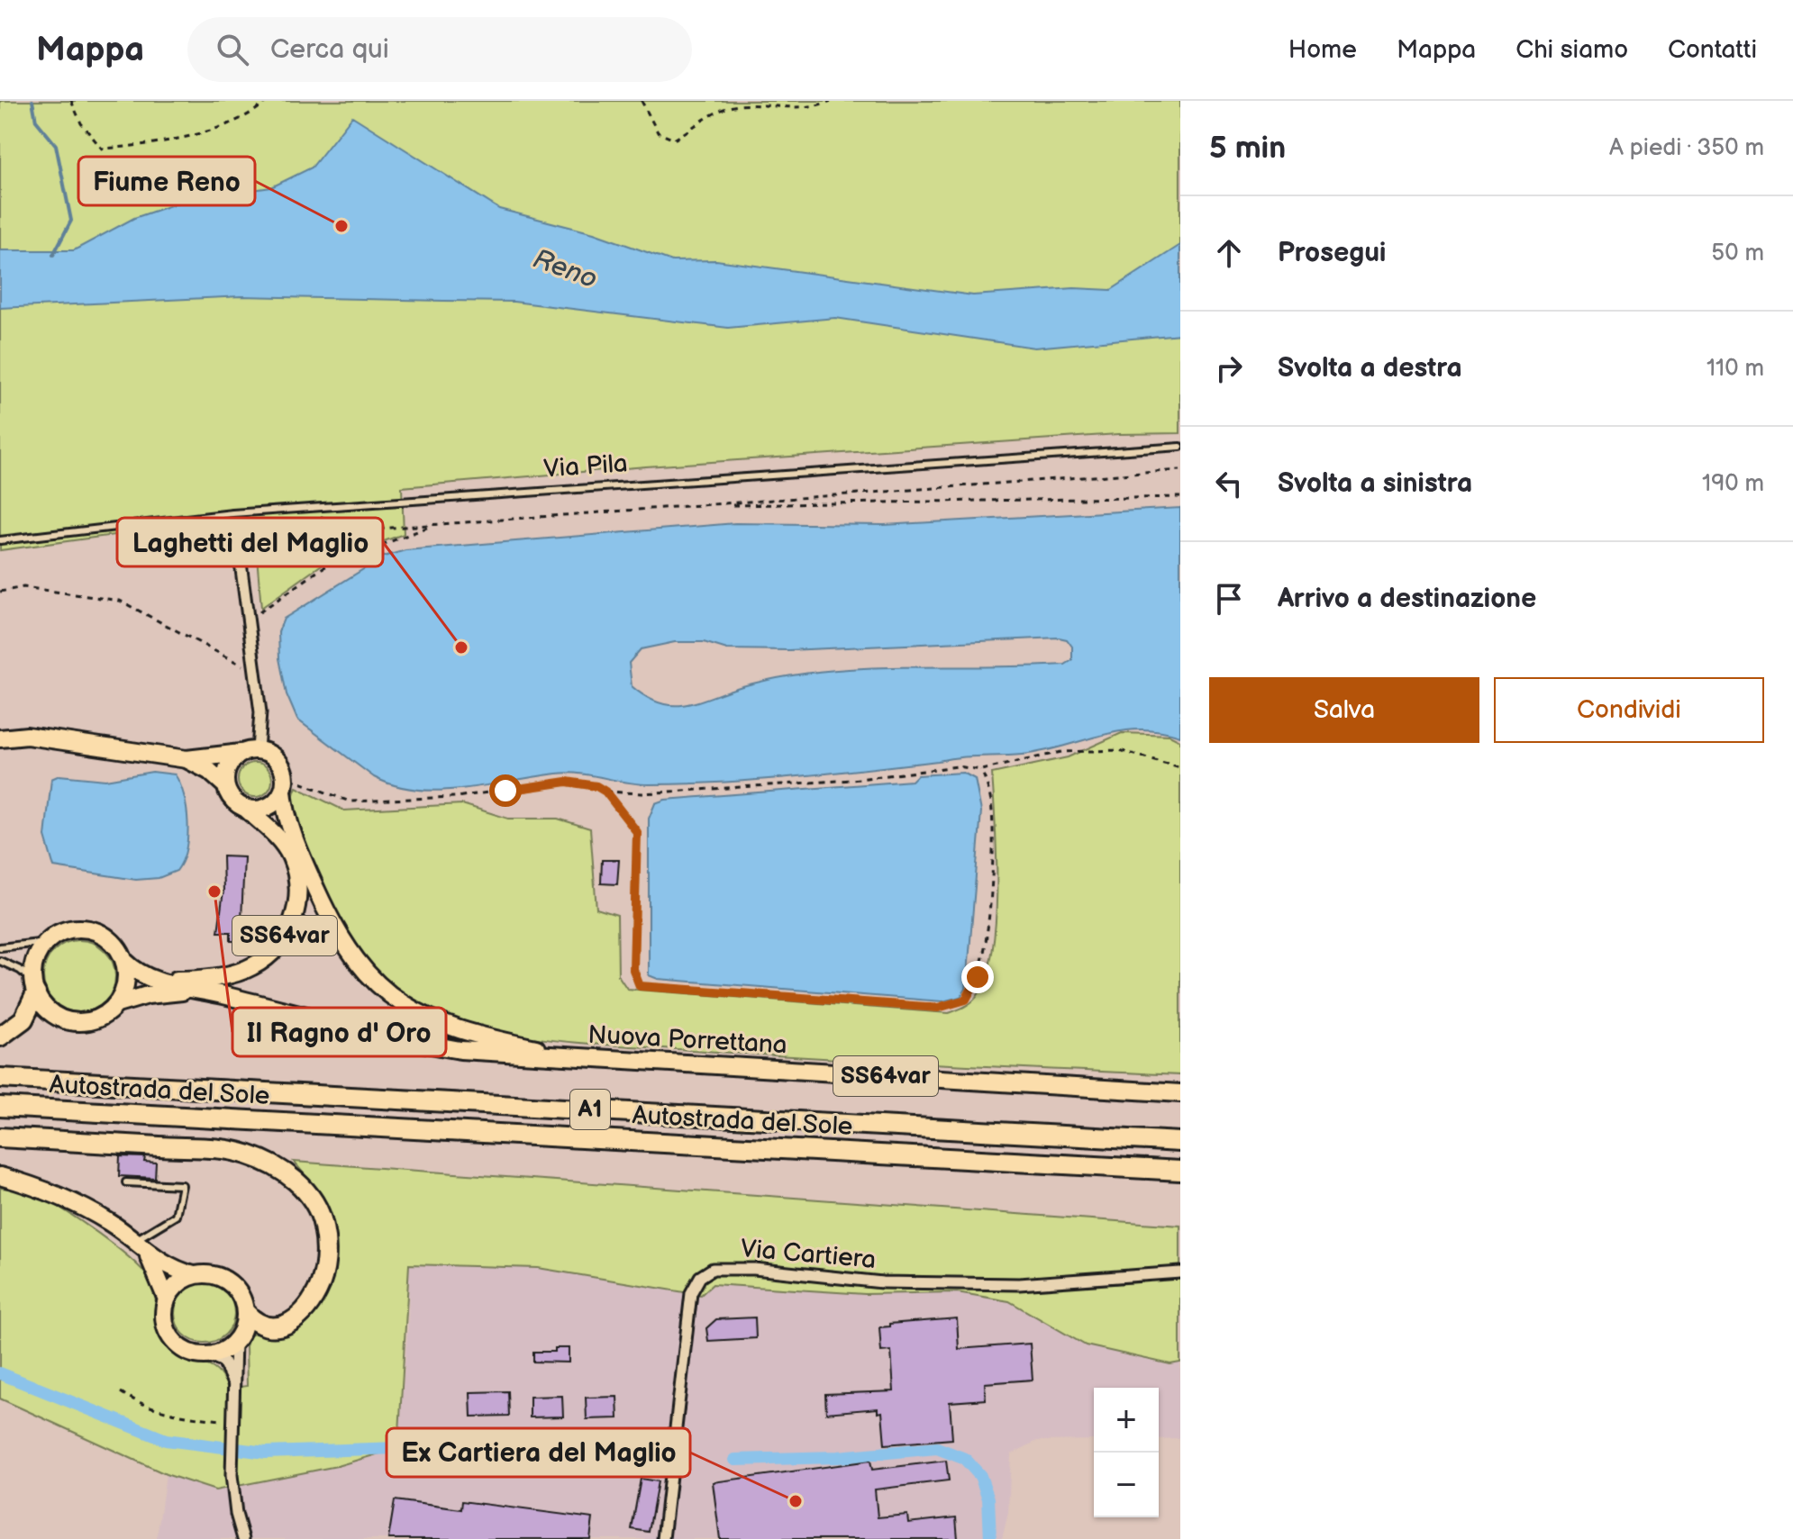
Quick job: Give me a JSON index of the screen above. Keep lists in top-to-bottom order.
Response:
{
  "streets": {
    "highway": [
      "SS64var",
      "Nuova Porrettana",
      "Autostrada del Sole",
      "A1"
    ],
    "street": ["Via Cartiera"],
    "lane": ["Via Pila"]
  },
  "crossings": [
    ["SS64var", "Nuova Porrettana"]
  ],
  "water": ["Reno"],
  "places": [
    "Fiume Reno",
    "Laghetti del Maglio",
    "Il Ragno d' Oro",
    "Ex Cartiera del Maglio"
  ],
  "page": {
    "header": "Mappa",
    "search": "Cerca qui",
    "nav": [
      "Home",
      "Mappa",
      "Chi siamo",
      "Contatti"
    ],
    "heading": ["5 min", "A piedi · 350 m"],
    "list": [
      ["Prosegui", "50 m"],
      ["Svolta a destra", "110 m"],
      ["Svolta a sinistra", "190 m"],
      "Arrivo a destinazione"
    ],
    "buttons": ["Salva", "Condividi"],
    "map_buttons": ["+", "−"]
  }
}
